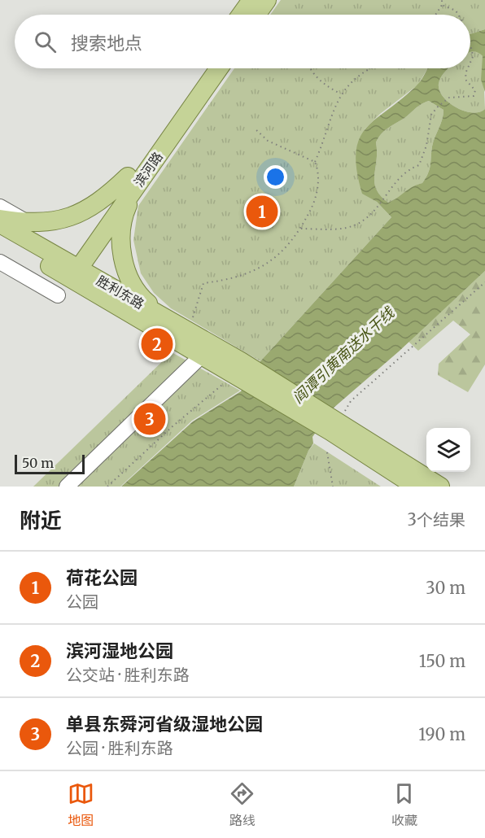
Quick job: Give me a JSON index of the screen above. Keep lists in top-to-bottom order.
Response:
{
  "streets": {
    "main road": ["滨河路", "胜利东路"]
  },
  "crossings": [
    ["滨河路", "胜利东路"]
  ],
  "water": ["阎谭引黄南送水干线"],
  "scale_bar": "50 m",
  "page": {
    "search": "搜索地点",
    "pins": ["1", "2", "3"],
    "scale": "50 m",
    "heading": ["附近", "3个结果"],
    "list": [
      {
        "mark": "1",
        "name": "荷花公园",
        "note": "公园",
        "value": "30 m"
      },
      {
        "mark": "2",
        "name": "滨河湿地公园",
        "note": "公交站 · 胜利东路",
        "value": "150 m"
      },
      {
        "mark": "3",
        "name": "单县东舜河省级湿地公园",
        "note": "公园 · 胜利东路",
        "value": "190 m"
      }
    ],
    "nav": ["地图", "路线", "收藏"]
  }
}
